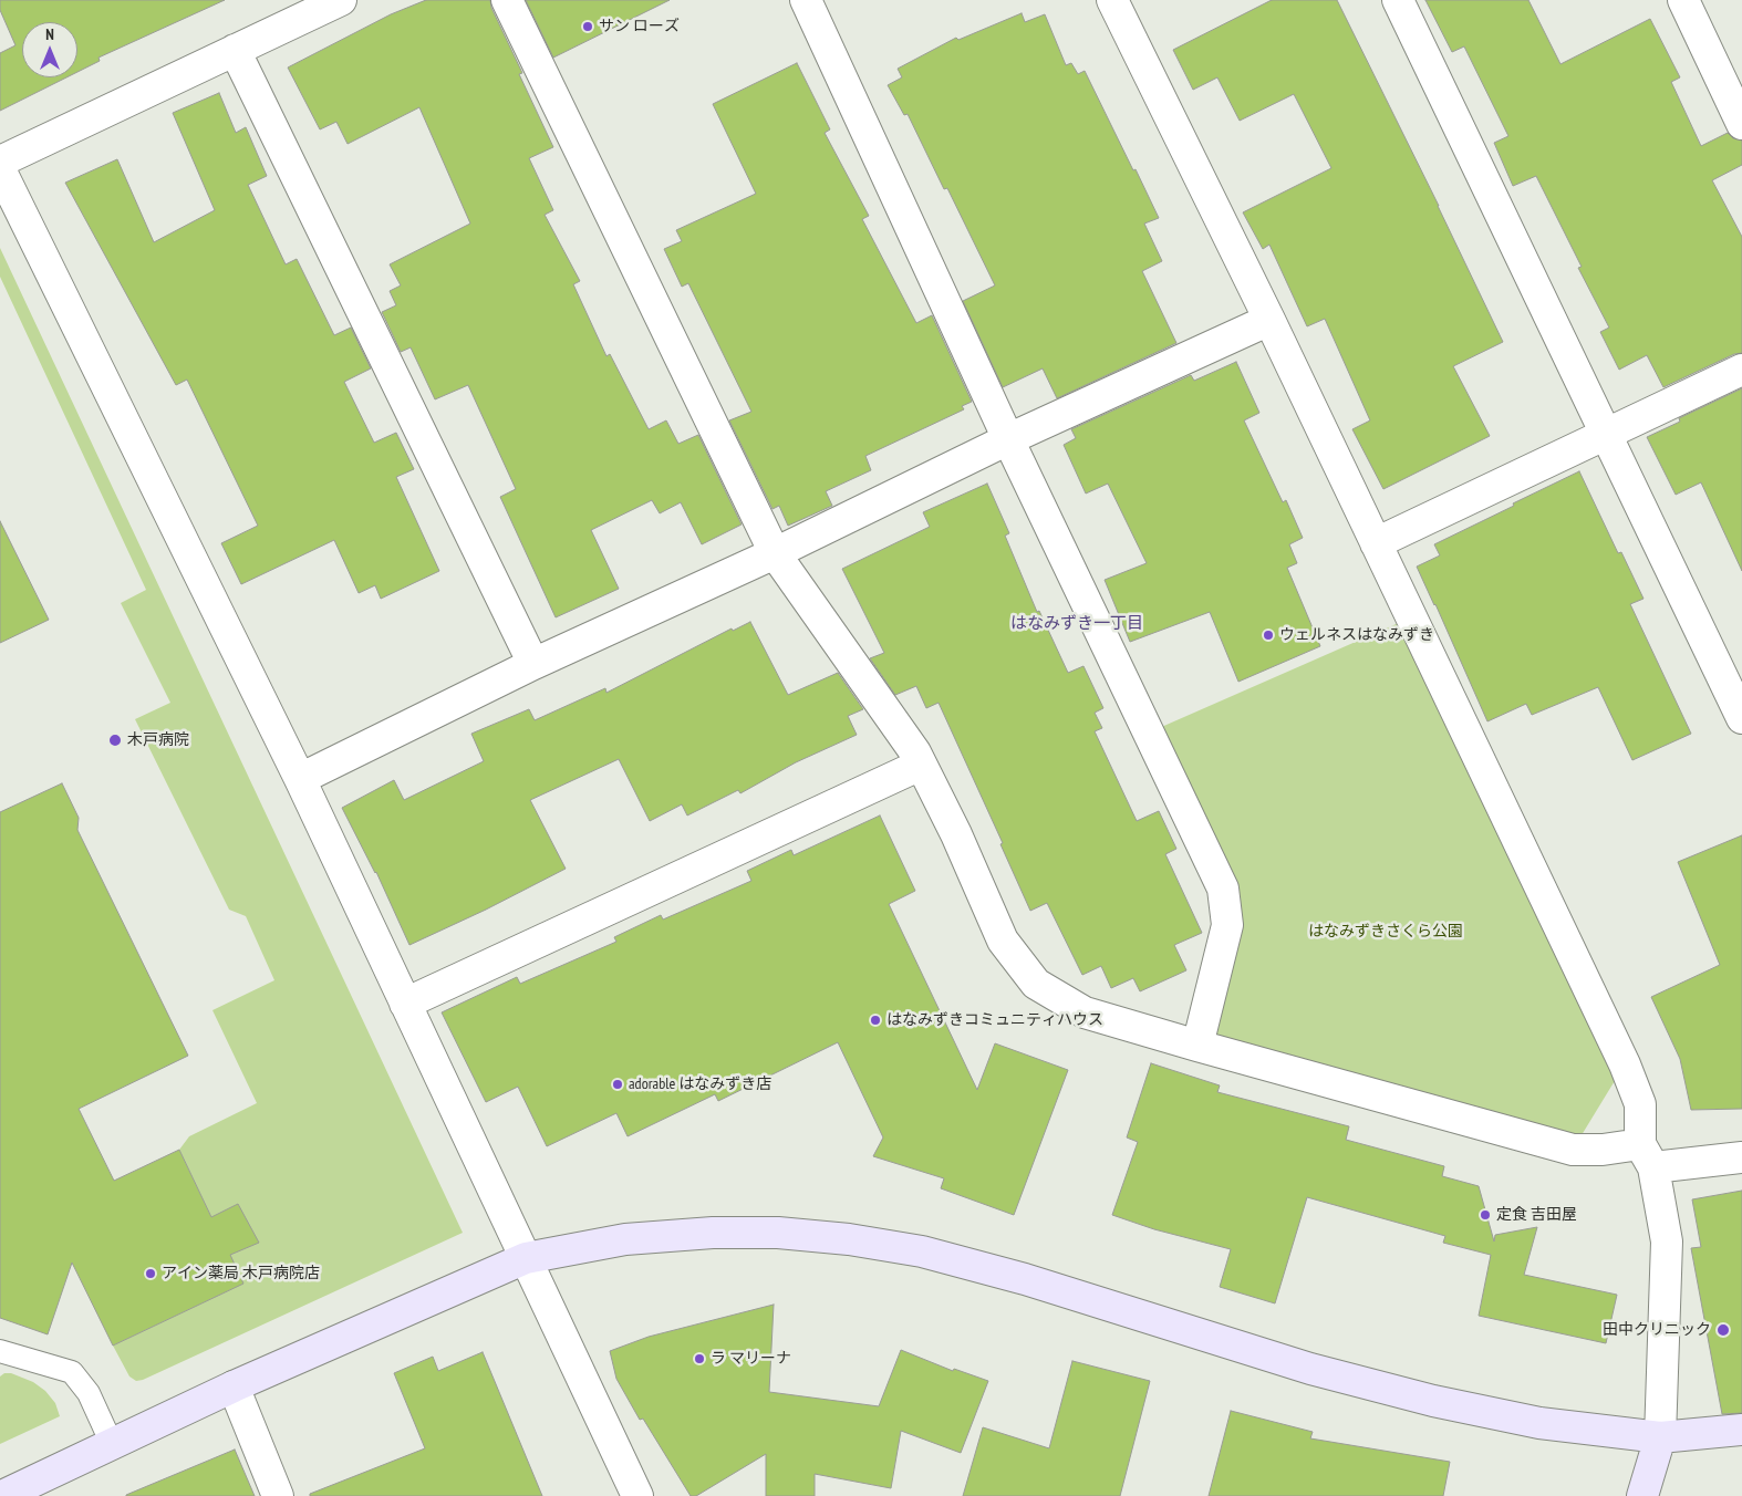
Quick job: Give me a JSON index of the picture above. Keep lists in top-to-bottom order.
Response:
{
  "districts": ["はなみずき一丁目"],
  "parks": ["はなみずきさくら公園"],
  "places": [
    "サン ローズ",
    "ウェルネスはなみずき",
    "木戸病院",
    "はなみずきコミュニティハウス",
    "adorable はなみずき店",
    "定食 吉田屋",
    "アイン薬局 木戸病院店",
    "田中クリニック",
    "ラ マリーナ"
  ],
  "north": "top"
}
